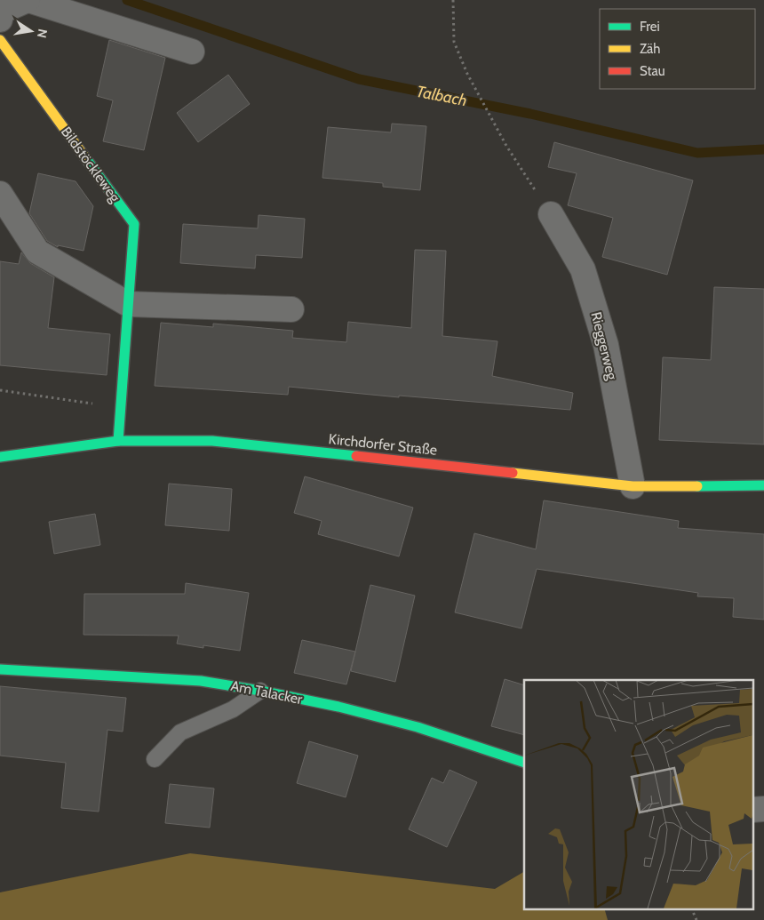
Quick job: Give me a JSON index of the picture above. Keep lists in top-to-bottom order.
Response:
{
  "streets": {
    "street": [
      "Bildstöckleweg",
      "Rieggerweg",
      "Kirchdorfer Straße",
      "Am Talacker"
    ]
  },
  "crossings": [
    ["Bildstöckleweg", "Kirchdorfer Straße"],
    ["Rieggerweg", "Kirchdorfer Straße"]
  ],
  "water": ["Talbach"],
  "legend": ["Frei", "Zäh", "Stau"],
  "north": "right"
}
